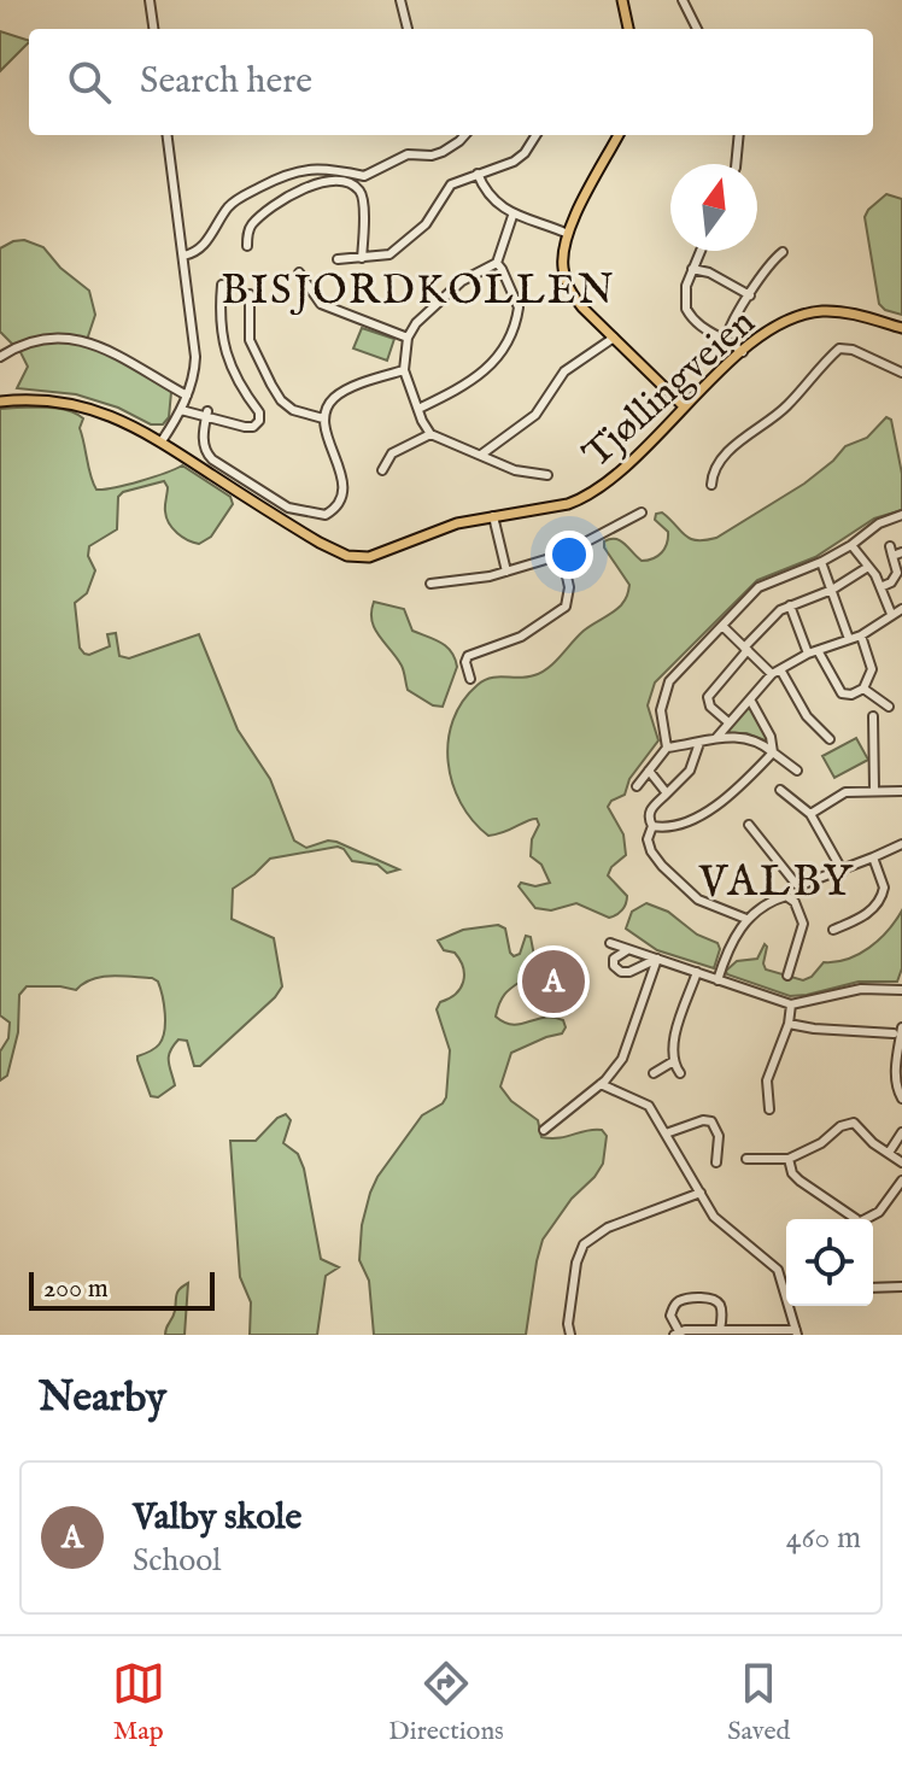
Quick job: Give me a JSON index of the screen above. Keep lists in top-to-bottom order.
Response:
{
  "streets": {
    "main road": ["Tjøllingveien"]
  },
  "districts": ["BISJORDKOLLEN", "VALBY"],
  "scale_bar": "200 m",
  "north": "top",
  "page": {
    "search": "Search here",
    "pins": "A",
    "scale": "200 m",
    "heading": "Nearby",
    "list": [
      {
        "mark": "A",
        "name": "Valby skole",
        "note": "School",
        "value": "460 m"
      }
    ],
    "nav": ["Map", "Directions", "Saved"]
  }
}
